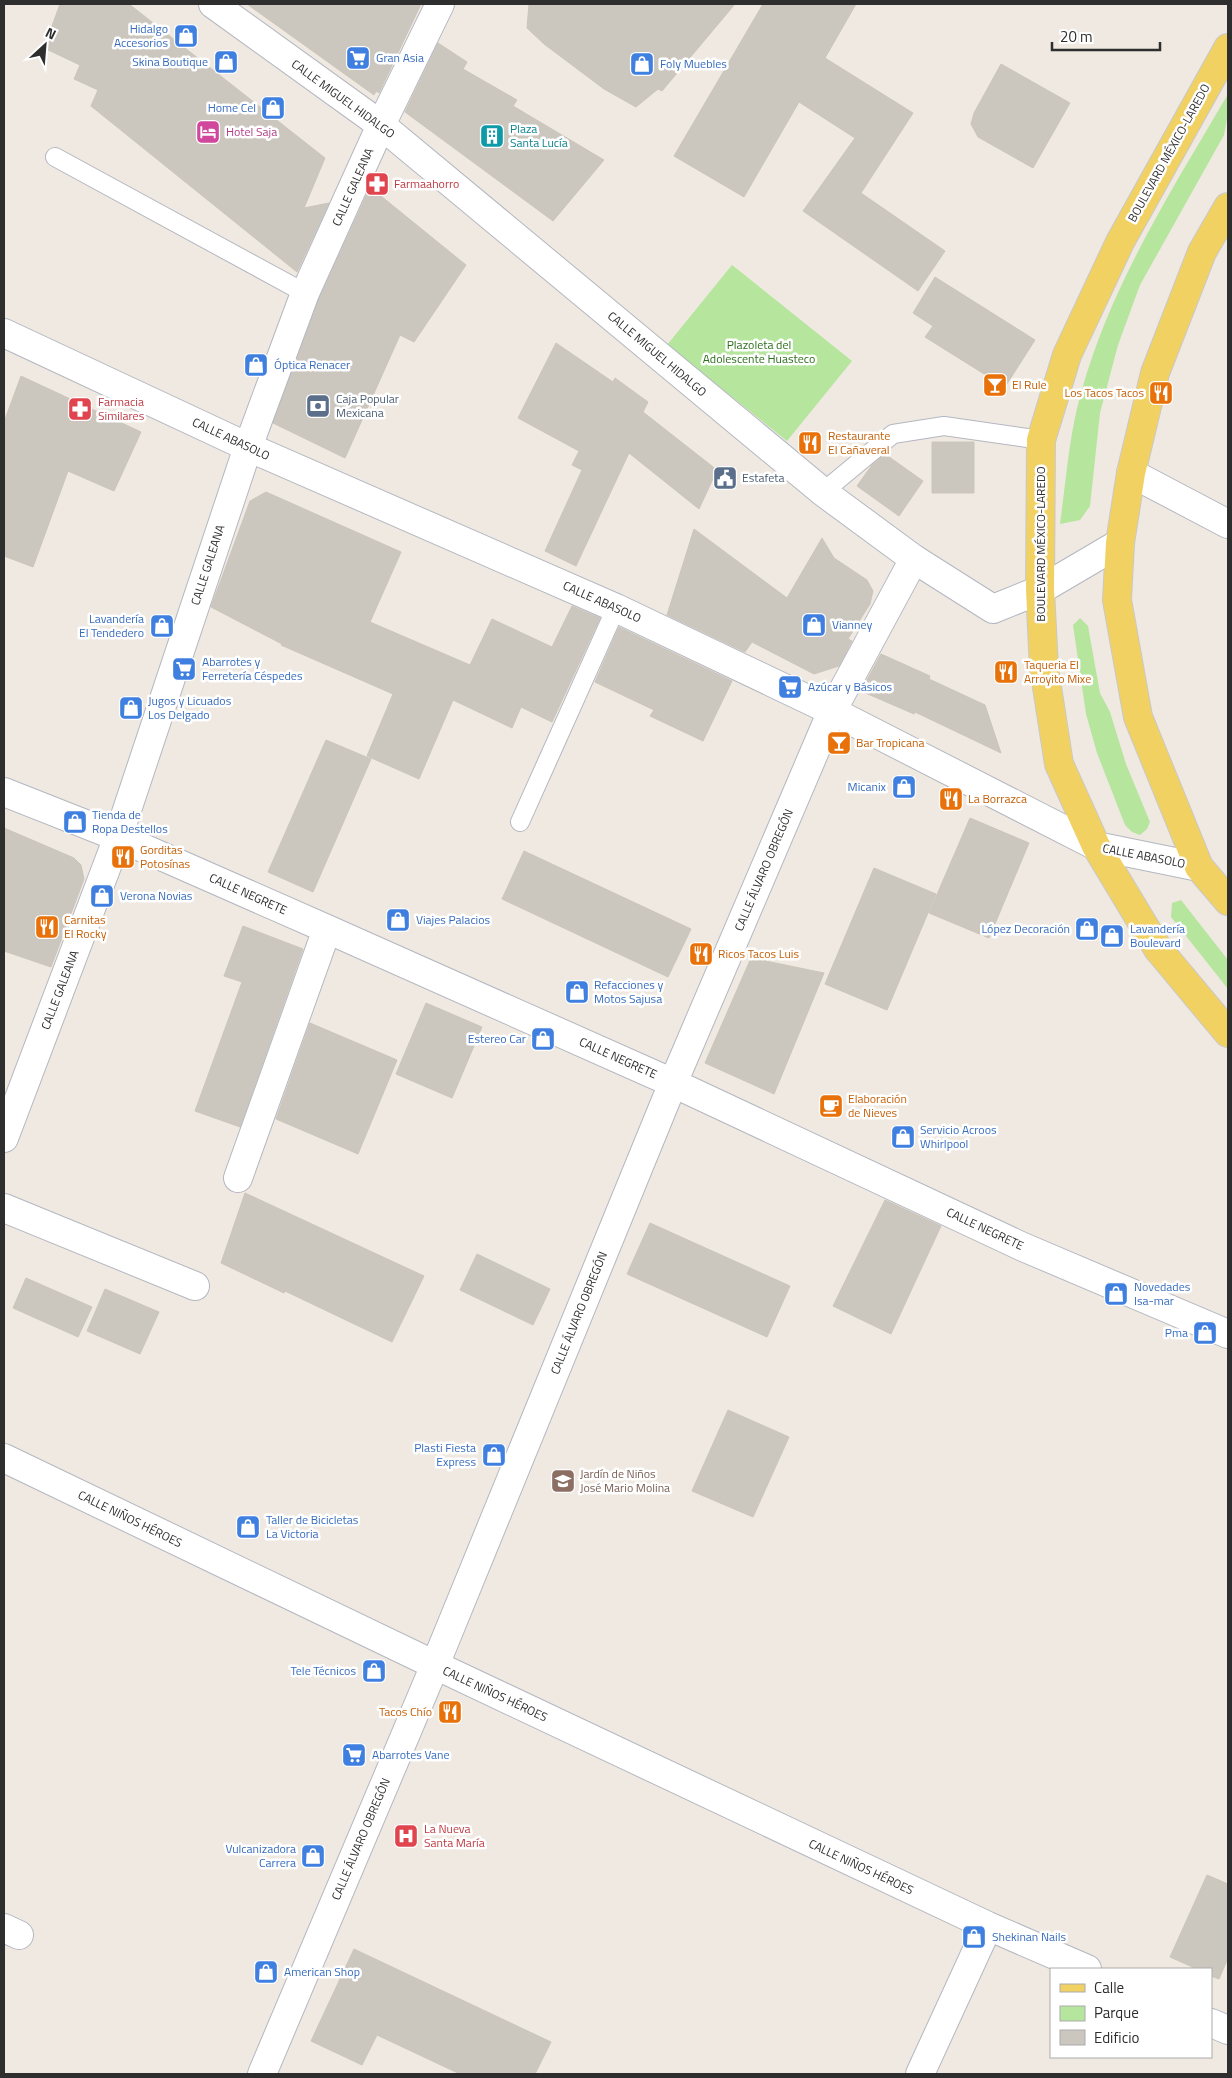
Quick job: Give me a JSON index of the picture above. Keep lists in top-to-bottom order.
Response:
{
  "streets": {
    "main road": ["BOULEVARD MÉXICO-LAREDO"],
    "street": [
      "CALLE MIGUEL HIDALGO",
      "CALLE GALEANA",
      "CALLE ABASOLO",
      "CALLE ÁLVARO OBREGÓN",
      "CALLE NEGRETE",
      "CALLE NIÑOS HÉROES"
    ]
  },
  "crossings": [
    ["CALLE MIGUEL HIDALGO", "BOULEVARD MÉXICO-LAREDO"],
    ["CALLE MIGUEL HIDALGO", "CALLE GALEANA"],
    ["CALLE MIGUEL HIDALGO", "CALLE ÁLVARO OBREGÓN"],
    ["BOULEVARD MÉXICO-LAREDO", "CALLE ABASOLO"],
    ["CALLE GALEANA", "CALLE ABASOLO"],
    ["CALLE GALEANA", "CALLE NEGRETE"],
    ["CALLE ABASOLO", "CALLE ÁLVARO OBREGÓN"],
    ["CALLE ÁLVARO OBREGÓN", "CALLE NEGRETE"],
    ["CALLE ÁLVARO OBREGÓN", "CALLE NIÑOS HÉROES"]
  ],
  "parks": ["Plazoleta del Adolescente Huasteco"],
  "places": {
    "shop": [
      "Hidalgo Accesorios",
      "Skina Boutique",
      "Foly Muebles",
      "Home Cel",
      "Óptica Renacer",
      "Vianney",
      "Lavandería El Tendedero",
      "Jugos y Licuados Los Delgado",
      "Micanix",
      "Tienda de Ropa Destellos",
      "Verona Novias",
      "Viajes Palacios",
      "López Decoración",
      "Lavandería Boulevard",
      "Refacciones y Motos Sajusa",
      "Estereo Car",
      "Servicio Acroos Whirlpool",
      "Novedades Isa-mar",
      "Pma",
      "Plasti Fiesta Express",
      "Taller de Bicicletas La Victoria",
      "Tele Técnicos",
      "Vulcanizadora Carrera",
      "Shekinan Nails",
      "American Shop"
    ],
    "supermarket": [
      "Gran Asia",
      "Abarrotes y Ferretería Céspedes",
      "Azúcar y Básicos",
      "Abarrotes Vane"
    ],
    "hotel": ["Hotel Saja"],
    "building": ["Plaza Santa Lucía"],
    "pharmacy": ["Farmaahorro", "Farmacia Similares"],
    "bar": ["El Rule", "Bar Tropicana"],
    "restaurant": [
      "Los Tacos Tacos",
      "Restaurante El Cañaveral",
      "Taqueria El Arroyito Mixe",
      "La Borrazca",
      "Gorditas Potosínas",
      "Carnitas El Rocky",
      "Ricos Tacos Luis",
      "Tacos Chío"
    ],
    "bank": ["Caja Popular Mexicana"],
    "public building": ["Estafeta"],
    "cafe": ["Elaboración de Nieves"],
    "school or university": ["Jardín de Niños José Mario Molina"],
    "hospital": ["La Nueva Santa María"]
  },
  "legend": ["Calle", "Parque", "Edificio"],
  "scale_bar": "20 m",
  "north": "top right"
}
